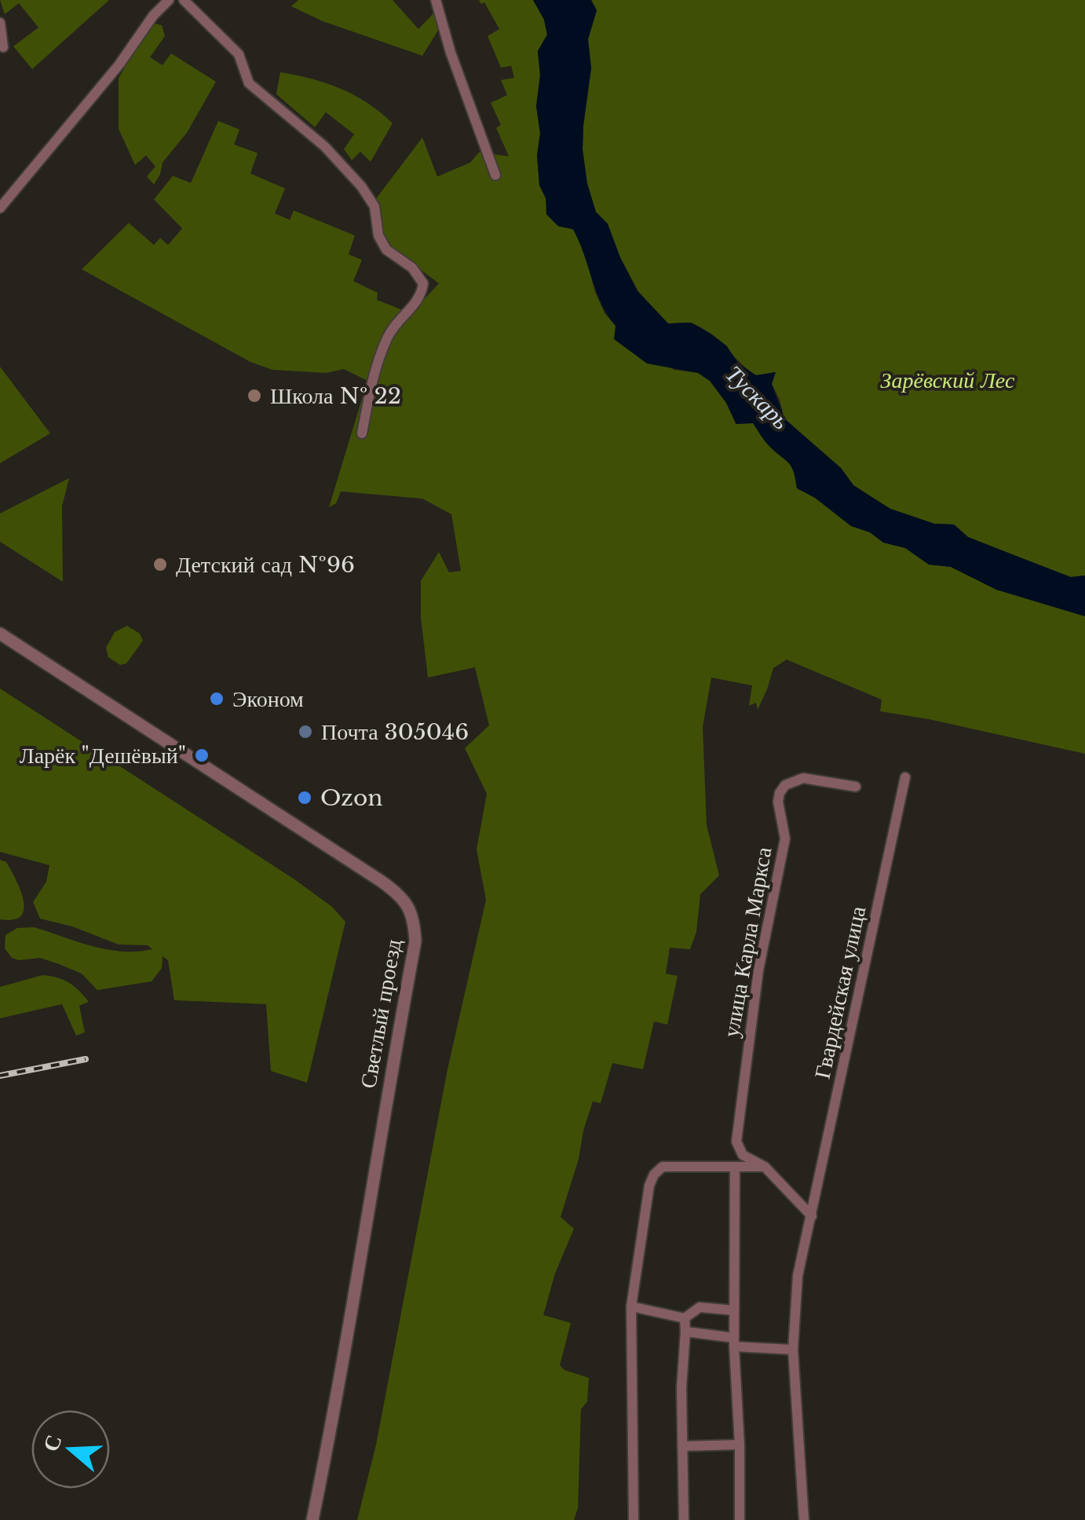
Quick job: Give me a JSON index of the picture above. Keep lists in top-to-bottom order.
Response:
{
  "streets": {
    "street": ["улица Карла Маркса", "Гвардейская улица", "Светлый проезд"]
  },
  "crossings": [
    ["улица Карла Маркса", "Гвардейская улица"]
  ],
  "water": ["Тускарь"],
  "parks": ["Зарёвский Лес"],
  "places": [
    "Школа № 22",
    "Детский сад №96",
    "Эконом",
    "Почта 305046",
    "Ларёк \"Дешёвый\"",
    "Ozon"
  ],
  "north": "left"
}
